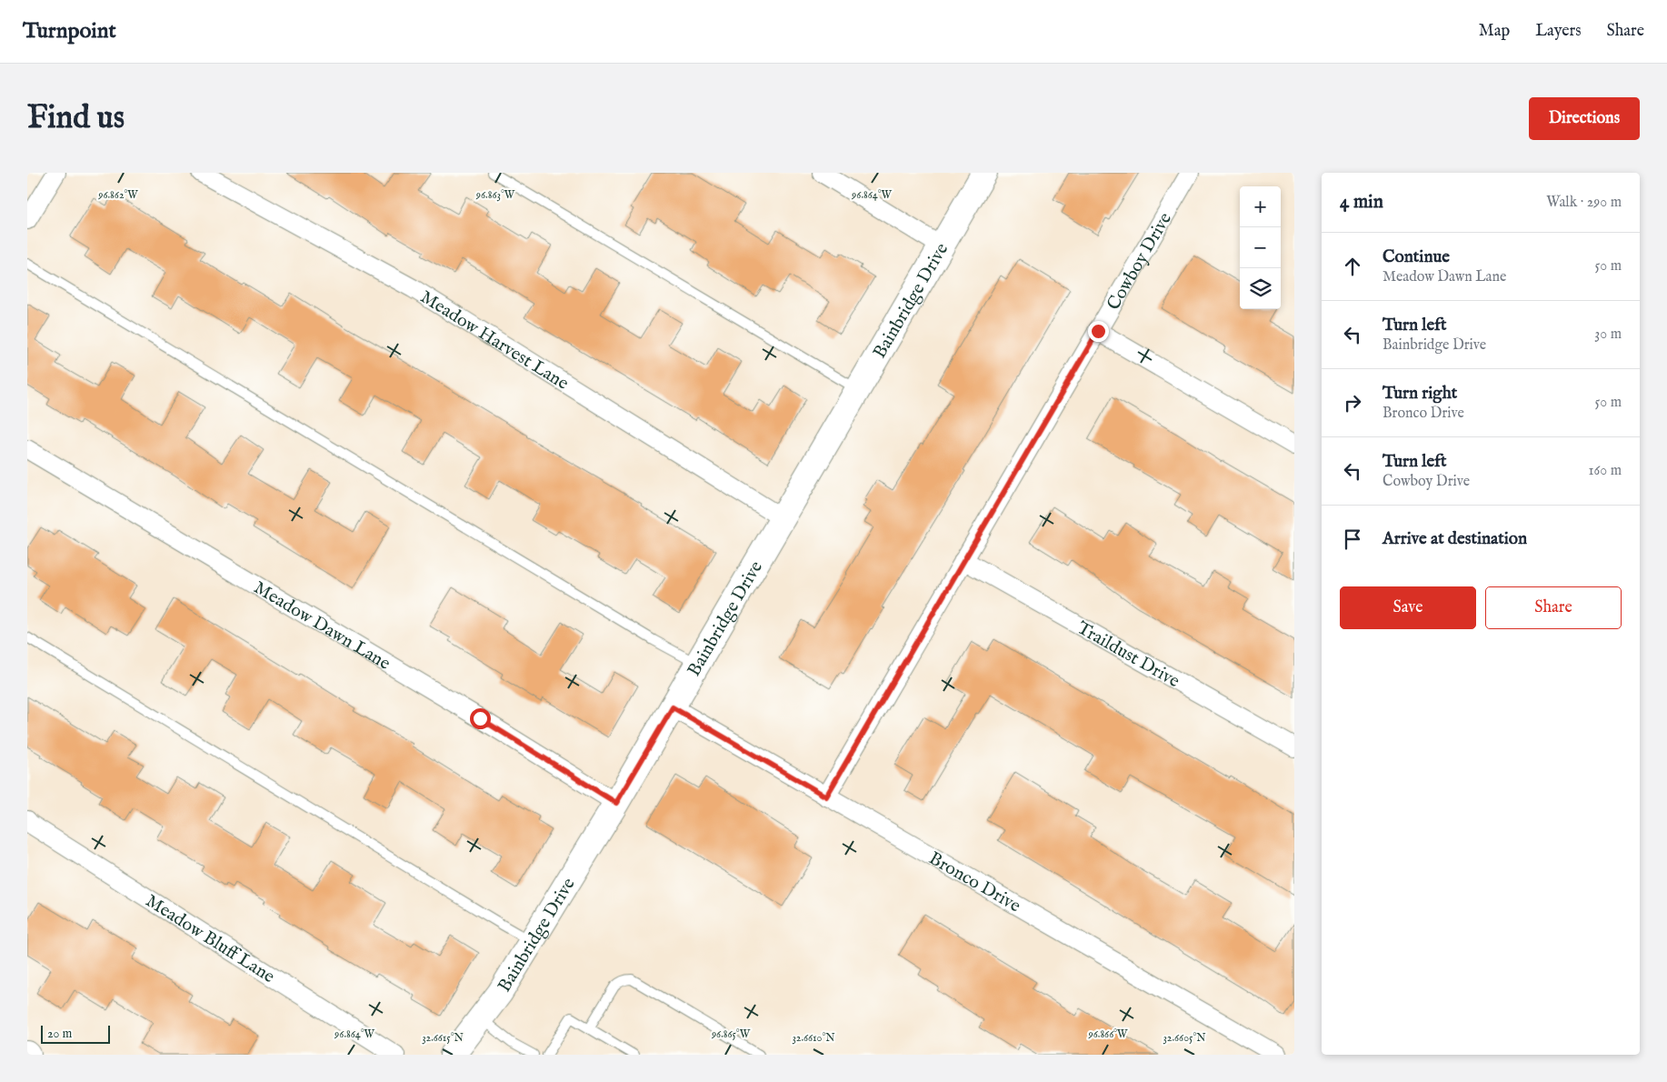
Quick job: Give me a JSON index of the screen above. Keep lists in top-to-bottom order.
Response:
{
  "streets": {
    "street": [
      "Cowboy Drive",
      "Bainbridge Drive",
      "Meadow Harvest Lane",
      "Meadow Dawn Lane",
      "Traildust Drive",
      "Bronco Drive",
      "Meadow Bluff Lane"
    ]
  },
  "crossings": [
    ["Cowboy Drive", "Traildust Drive"],
    ["Cowboy Drive", "Bronco Drive"],
    ["Bainbridge Drive", "Meadow Harvest Lane"],
    ["Bainbridge Drive", "Meadow Dawn Lane"],
    ["Bainbridge Drive", "Bronco Drive"]
  ],
  "scale_bar": "20 m",
  "page": {
    "header": "Turnpoint",
    "nav": ["Map", "Layers", "Share"],
    "buttons": [
      "Directions",
      ["Save", "Share"]
    ],
    "title": "Find us",
    "heading": ["4 min", "Walk · 290 m"],
    "map_buttons": ["+", "−"],
    "list": [
      ["Continue", "Meadow Dawn Lane", "50 m"],
      ["Turn left", "Bainbridge Drive", "30 m"],
      ["Turn right", "Bronco Drive", "50 m"],
      ["Turn left", "Cowboy Drive", "160 m"],
      "Arrive at destination"
    ],
    "scale": "20 m"
  },
  "coordinates": [
    "96.862°W",
    "96.863°W",
    "96.864°W",
    "96.865°W",
    "96.866°W",
    "32.6615°N",
    "32.6610°N",
    "32.6605°N"
  ]
}
